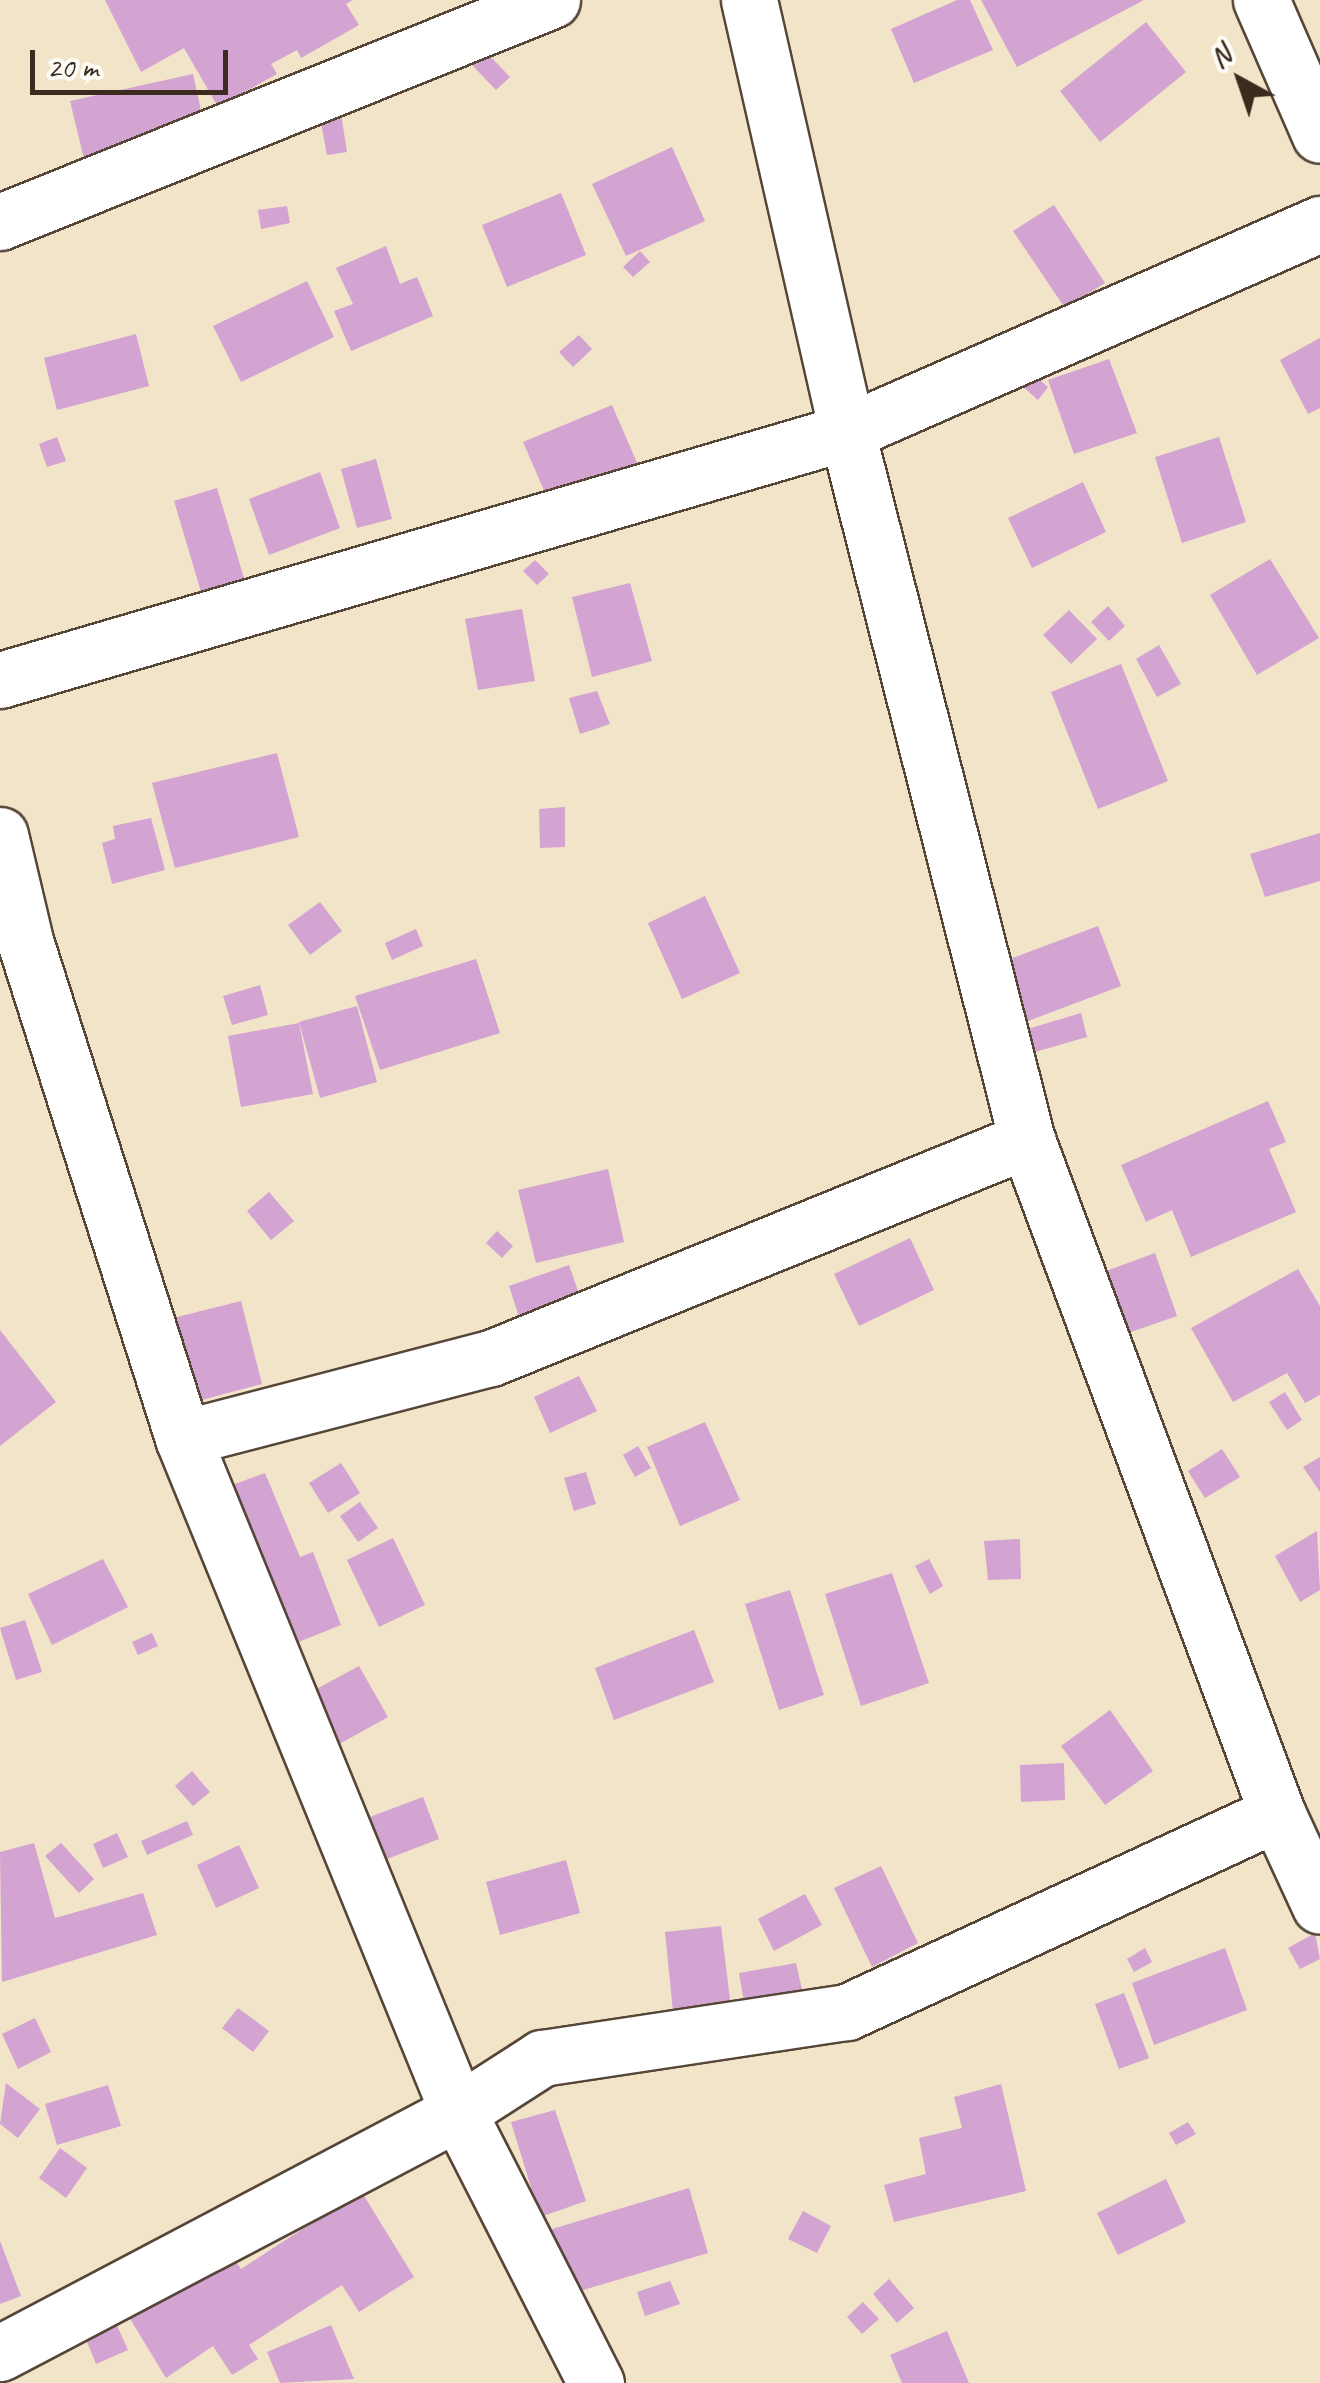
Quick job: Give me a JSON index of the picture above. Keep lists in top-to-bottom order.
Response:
{
  "scale_bar": "20 m",
  "north": "top left"
}
